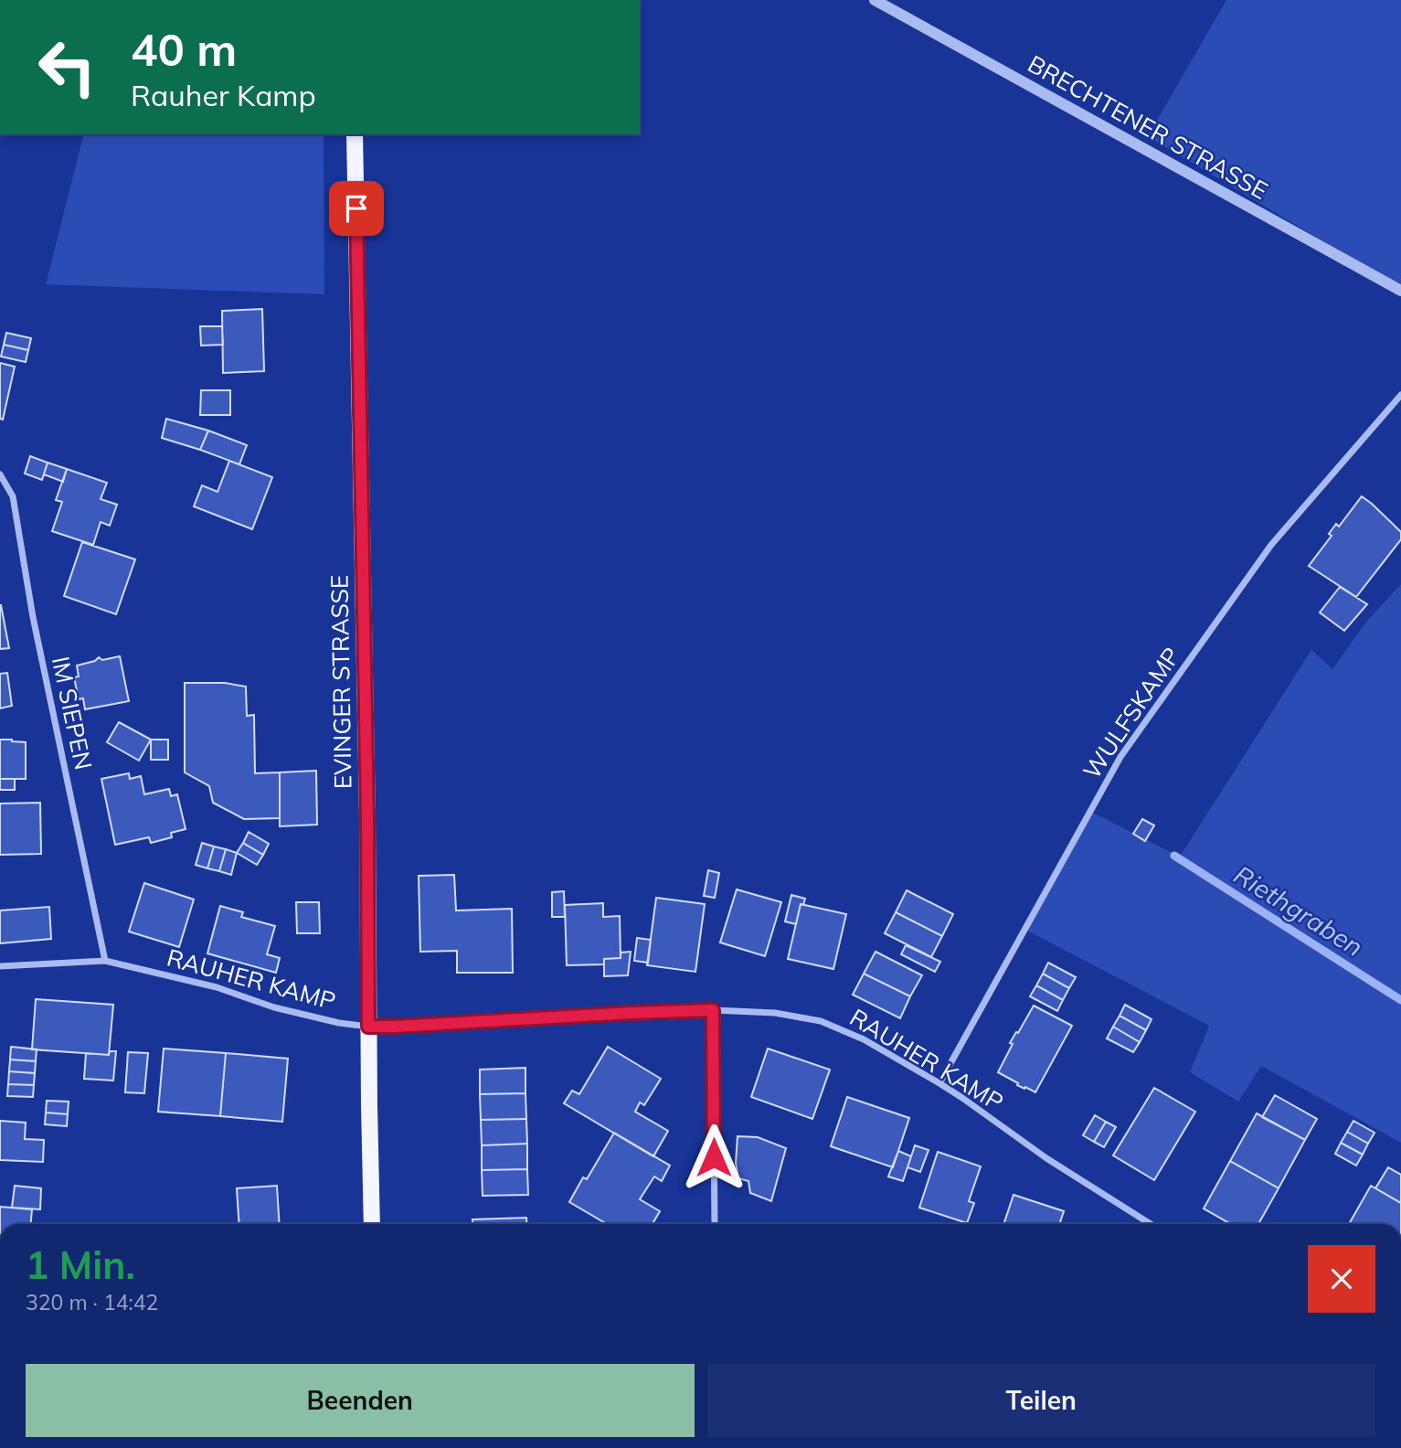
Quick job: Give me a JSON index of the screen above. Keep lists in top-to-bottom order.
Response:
{
  "streets": {
    "main road": ["EVINGER STRASSE"],
    "street": [
      "BRECHTENER STRASSE",
      "IM SIEPEN",
      "WULFSKAMP",
      "RAUHER KAMP"
    ]
  },
  "crossings": [
    ["EVINGER STRASSE", "RAUHER KAMP"],
    ["IM SIEPEN", "RAUHER KAMP"],
    ["WULFSKAMP", "RAUHER KAMP"]
  ],
  "water": ["Riethgraben"],
  "page": {
    "turn": ["40 m", "Rauher Kamp"],
    "heading": ["1 Min.", "320 m · 14:42"],
    "buttons": ["Beenden", "Teilen"]
  }
}
